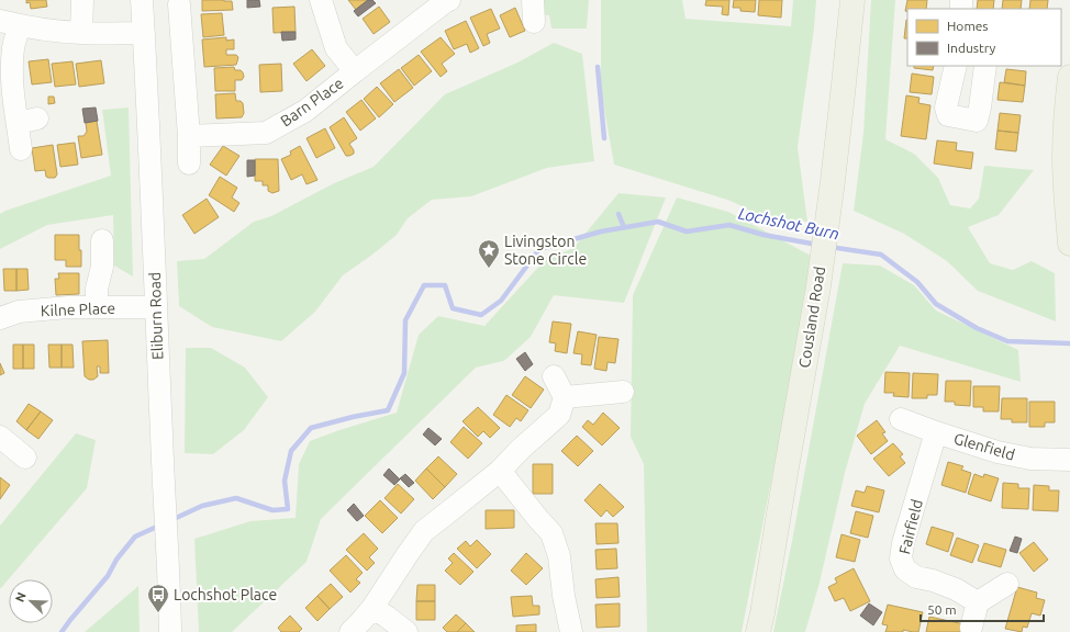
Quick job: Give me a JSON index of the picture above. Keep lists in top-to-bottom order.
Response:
{
  "streets": {
    "main road": ["Cousland Road"],
    "street": [
      "Barn Place",
      "Kilne Place",
      "Eliburn Road",
      "Glenfield",
      "Fairfield"
    ]
  },
  "crossings": [
    ["Kilne Place", "Eliburn Road"],
    ["Glenfield", "Fairfield"]
  ],
  "water": ["Lochshot Burn"],
  "places": {
    "place": ["Livingston Stone Circle"],
    "bus stop": ["Lochshot Place"]
  },
  "legend": ["Homes", "Industry"],
  "scale_bar": "50 m",
  "north": "top left"
}
